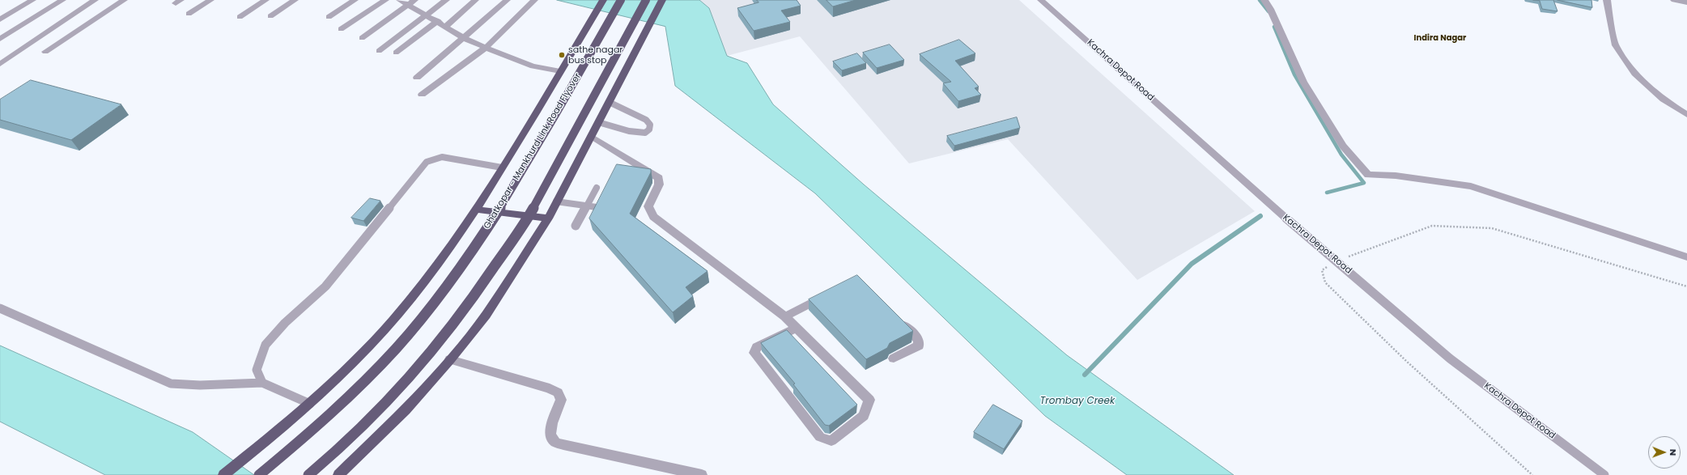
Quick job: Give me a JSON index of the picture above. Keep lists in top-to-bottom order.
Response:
{
  "streets": {
    "highway": ["Ghatkopar - Mankhurd Link Road Flyover"],
    "street": ["Kachra Depot Road"]
  },
  "districts": ["Indira Nagar"],
  "water": ["Trombay Creek"],
  "places": ["sathe nagar bus stop"],
  "north": "right"
}
